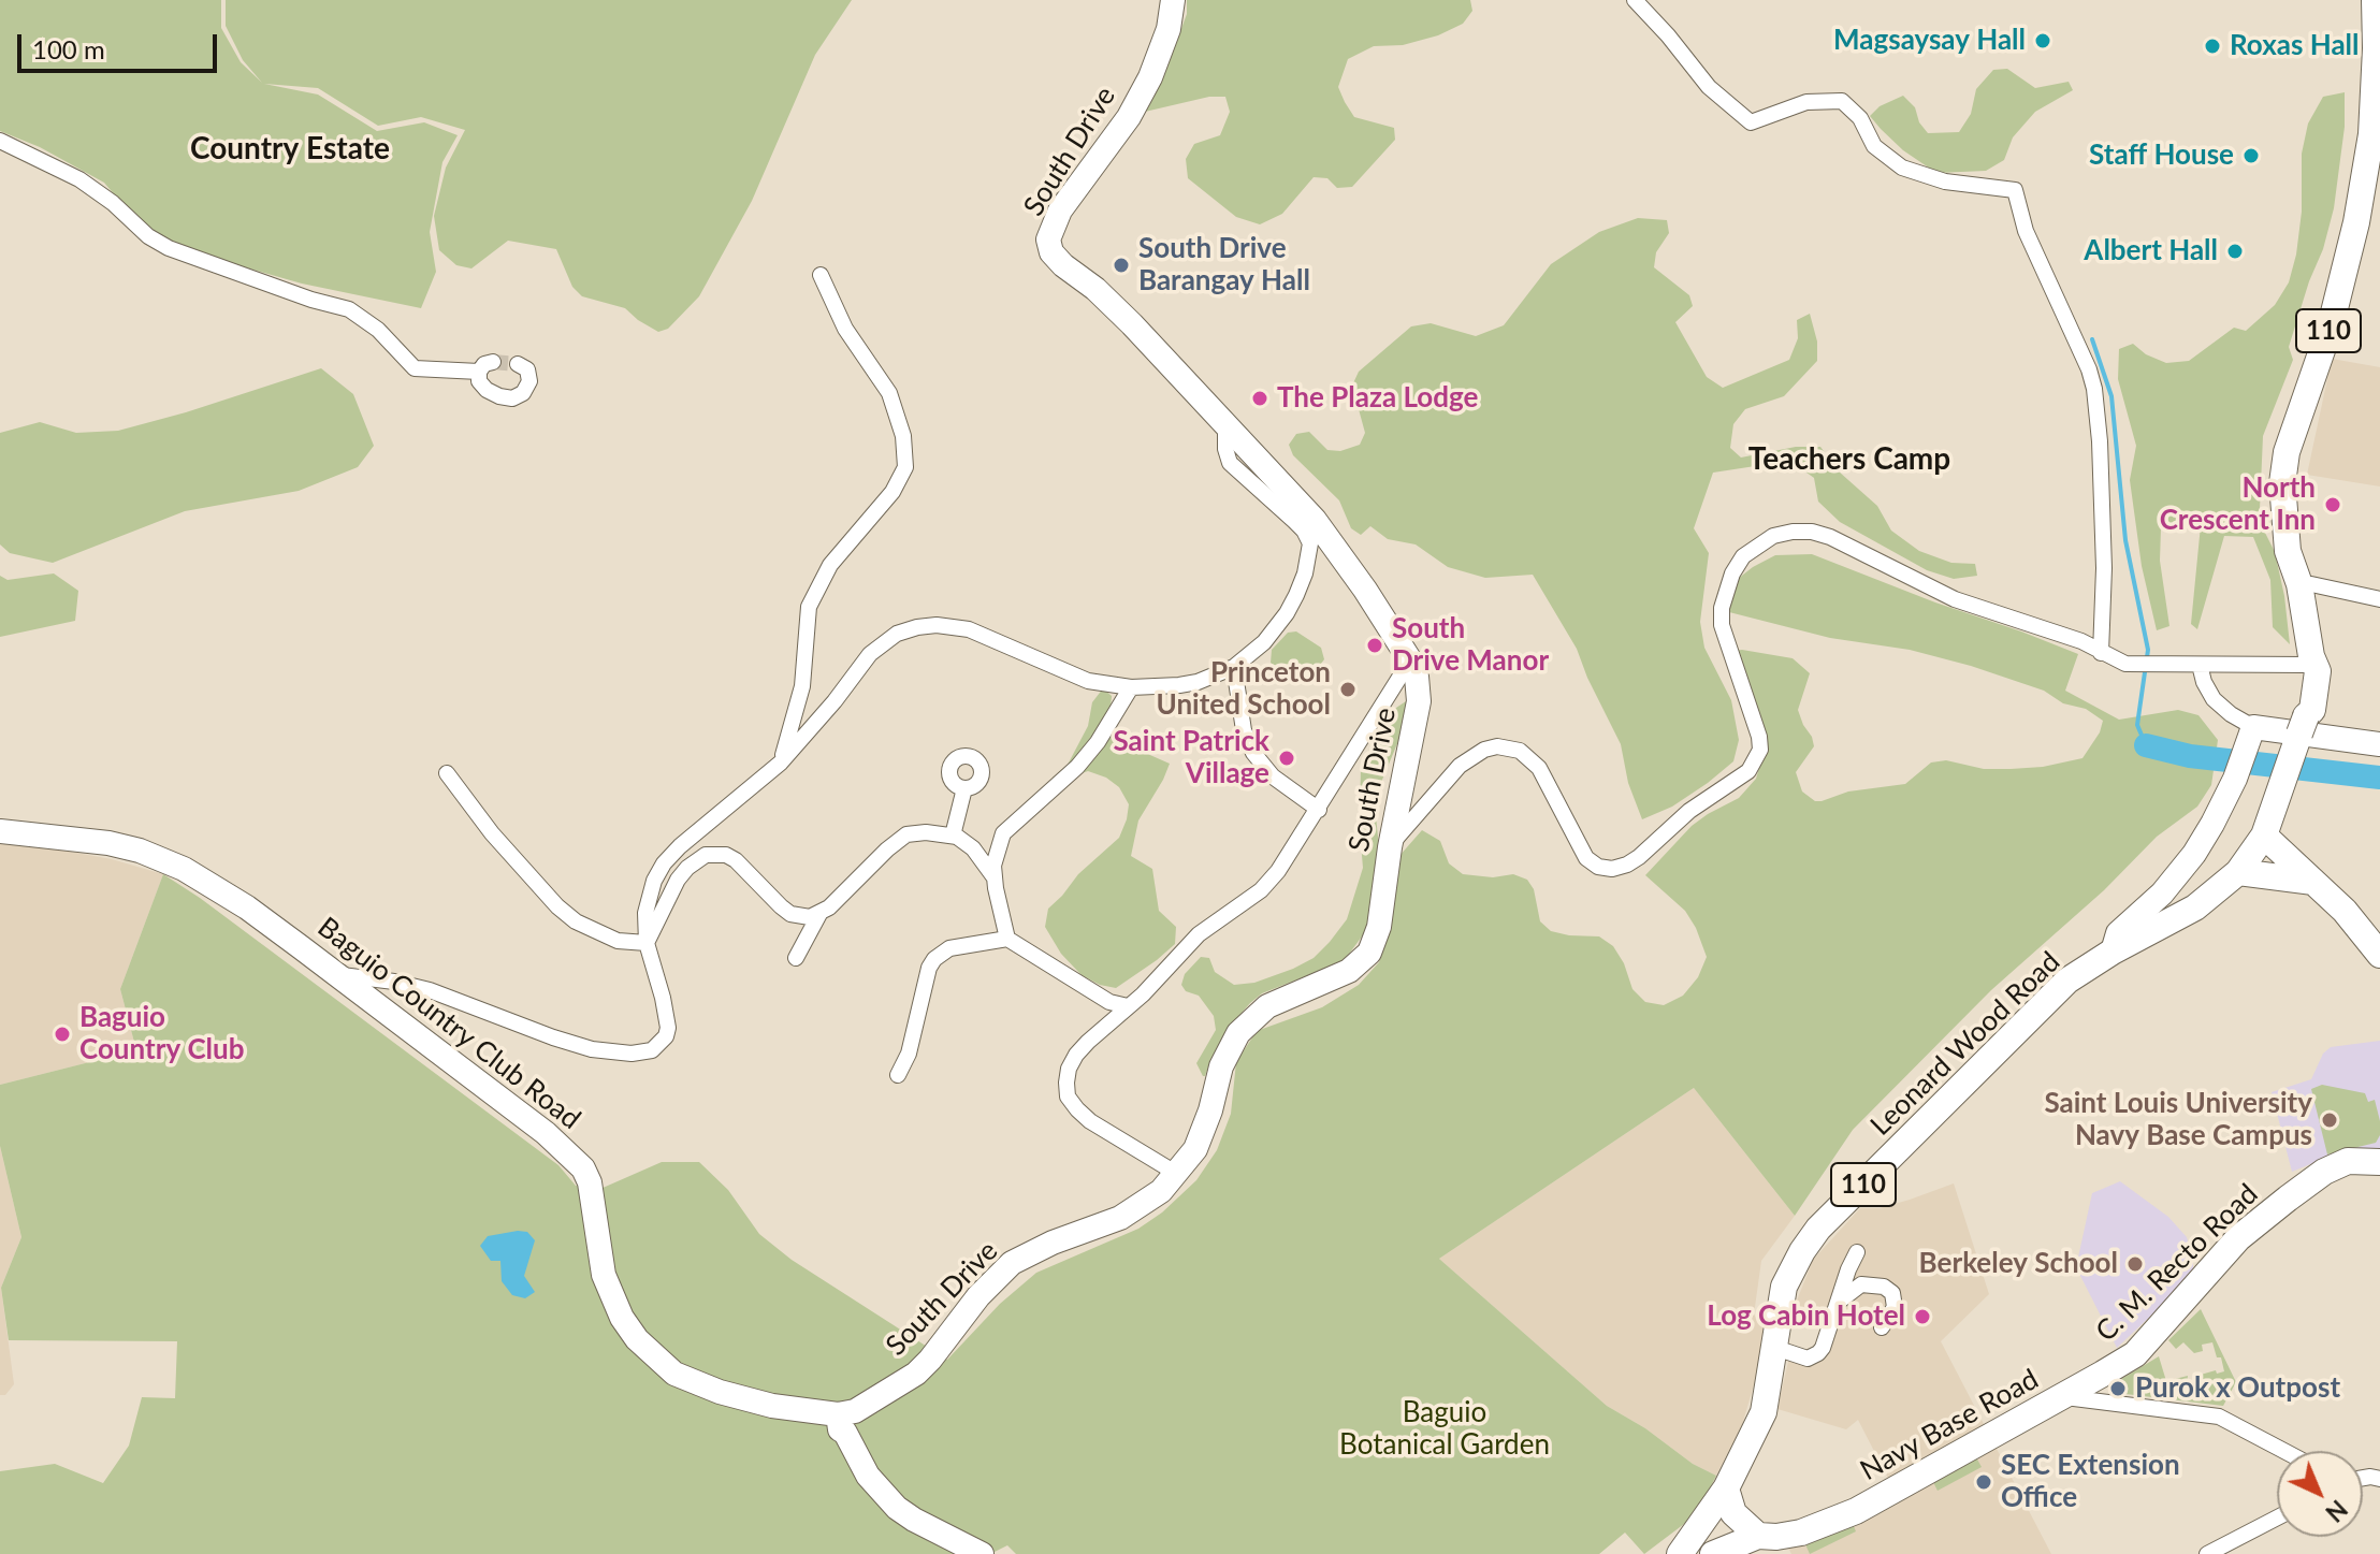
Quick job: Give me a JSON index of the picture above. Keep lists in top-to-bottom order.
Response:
{
  "streets": {
    "main road": [
      "South Drive",
      "110",
      "Baguio Country Club Road",
      "Leonard Wood Road",
      "C. M. Recto Road",
      "Navy Base Road"
    ]
  },
  "crossings": [
    ["South Drive", "Baguio Country Club Road"],
    ["C. M. Recto Road", "Navy Base Road"]
  ],
  "districts": ["Country Estate", "Teachers Camp"],
  "parks": ["Baguio Botanical Garden"],
  "places": [
    "Magsaysay Hall",
    "Roxas Hall",
    "Staff House",
    "Albert Hall",
    "South Drive Barangay Hall",
    "The Plaza Lodge",
    "North Crescent Inn",
    "South Drive Manor",
    "Princeton United School",
    "Saint Patrick Village",
    "Baguio Country Club",
    "Saint Louis University Navy Base Campus",
    "Berkeley School",
    "Log Cabin Hotel",
    "Purok x Outpost",
    "SEC Extension Office"
  ],
  "scale_bar": "100 m",
  "north": "bottom right"
}
